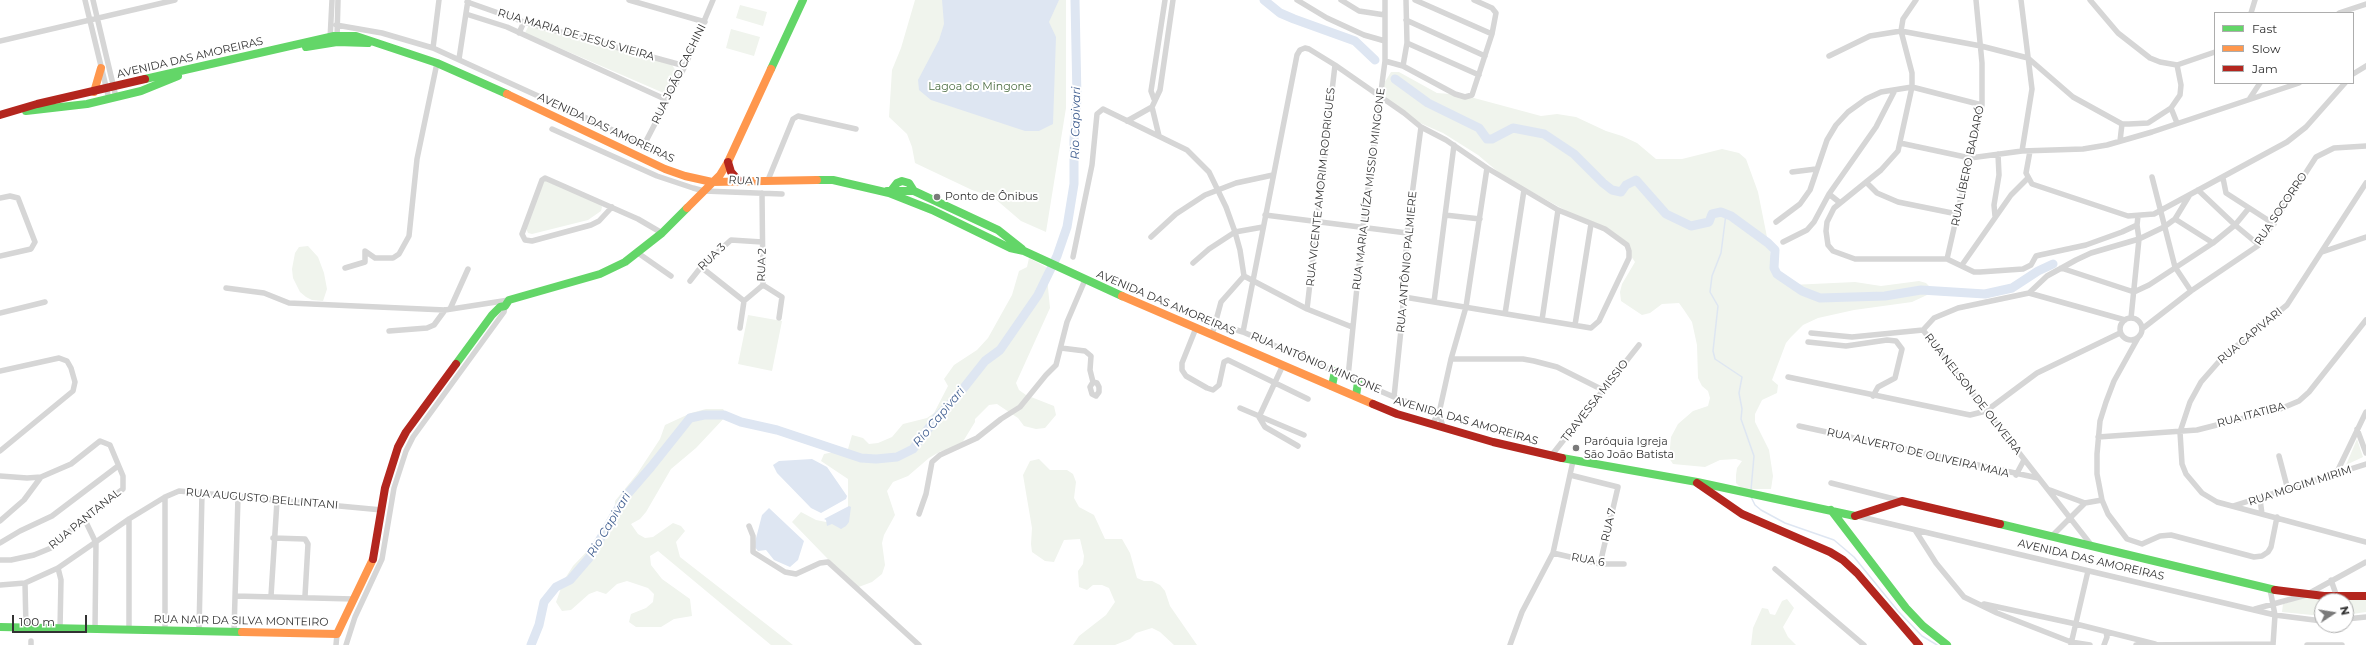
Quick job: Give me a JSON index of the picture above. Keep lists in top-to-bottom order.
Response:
{
  "streets": {
    "main road": ["AVENIDA DAS AMOREIRAS", "RUA 1", "RUA NAIR DA SILVA MONTEIRO"],
    "street": [
      "RUA MARIA DE JESUS VIEIRA",
      "RUA JOÃO CACHINI",
      "RUA LÍBERO BADARÓ",
      "RUA VICENTE AMORIM RODRIGUES",
      "RUA MARIA LUÍZA MISSIO MINGONE",
      "RUA SOCORRO",
      "RUA 3",
      "RUA ANTÔNIO PALMIERE",
      "RUA 2",
      "RUA CAPIVARI",
      "RUA ANTÔNIO MINGONE",
      "RUA NELSON DE OLIVEIRA",
      "TRAVESSA MISSIO",
      "RUA ITATIBA",
      "RUA ALVERTO DE OLIVEIRA MAIA",
      "RUA MOGIM MIRIM",
      "RUA AUGUSTO BELLINTANI",
      "RUA PANTANAL",
      "RUA 7",
      "RUA 6"
    ]
  },
  "crossings": [
    ["RUA MARIA DE JESUS VIEIRA", "RUA JOÃO CACHINI"],
    ["AVENIDA DAS AMOREIRAS", "RUA 1"],
    ["AVENIDA DAS AMOREIRAS", "RUA NELSON DE OLIVEIRA"],
    ["AVENIDA DAS AMOREIRAS", "TRAVESSA MISSIO"],
    ["RUA 1", "RUA 2"],
    ["RUA MARIA LUÍZA MISSIO MINGONE", "RUA ANTÔNIO MINGONE"],
    ["RUA 3", "RUA 2"],
    ["RUA ANTÔNIO PALMIERE", "RUA ANTÔNIO MINGONE"],
    ["RUA CAPIVARI", "RUA ITATIBA"],
    ["RUA CAPIVARI", "RUA MOGIM MIRIM"],
    ["RUA NELSON DE OLIVEIRA", "RUA ALVERTO DE OLIVEIRA MAIA"],
    ["RUA 7", "RUA 6"]
  ],
  "water": ["Rio Capivari"],
  "parks": ["Lagoa do Mingone"],
  "places": ["Ponto de Ônibus", "Paróquia Igreja São João Batista"],
  "legend": ["Fast", "Slow", "Jam"],
  "scale_bar": "100 m",
  "north": "right"
}
